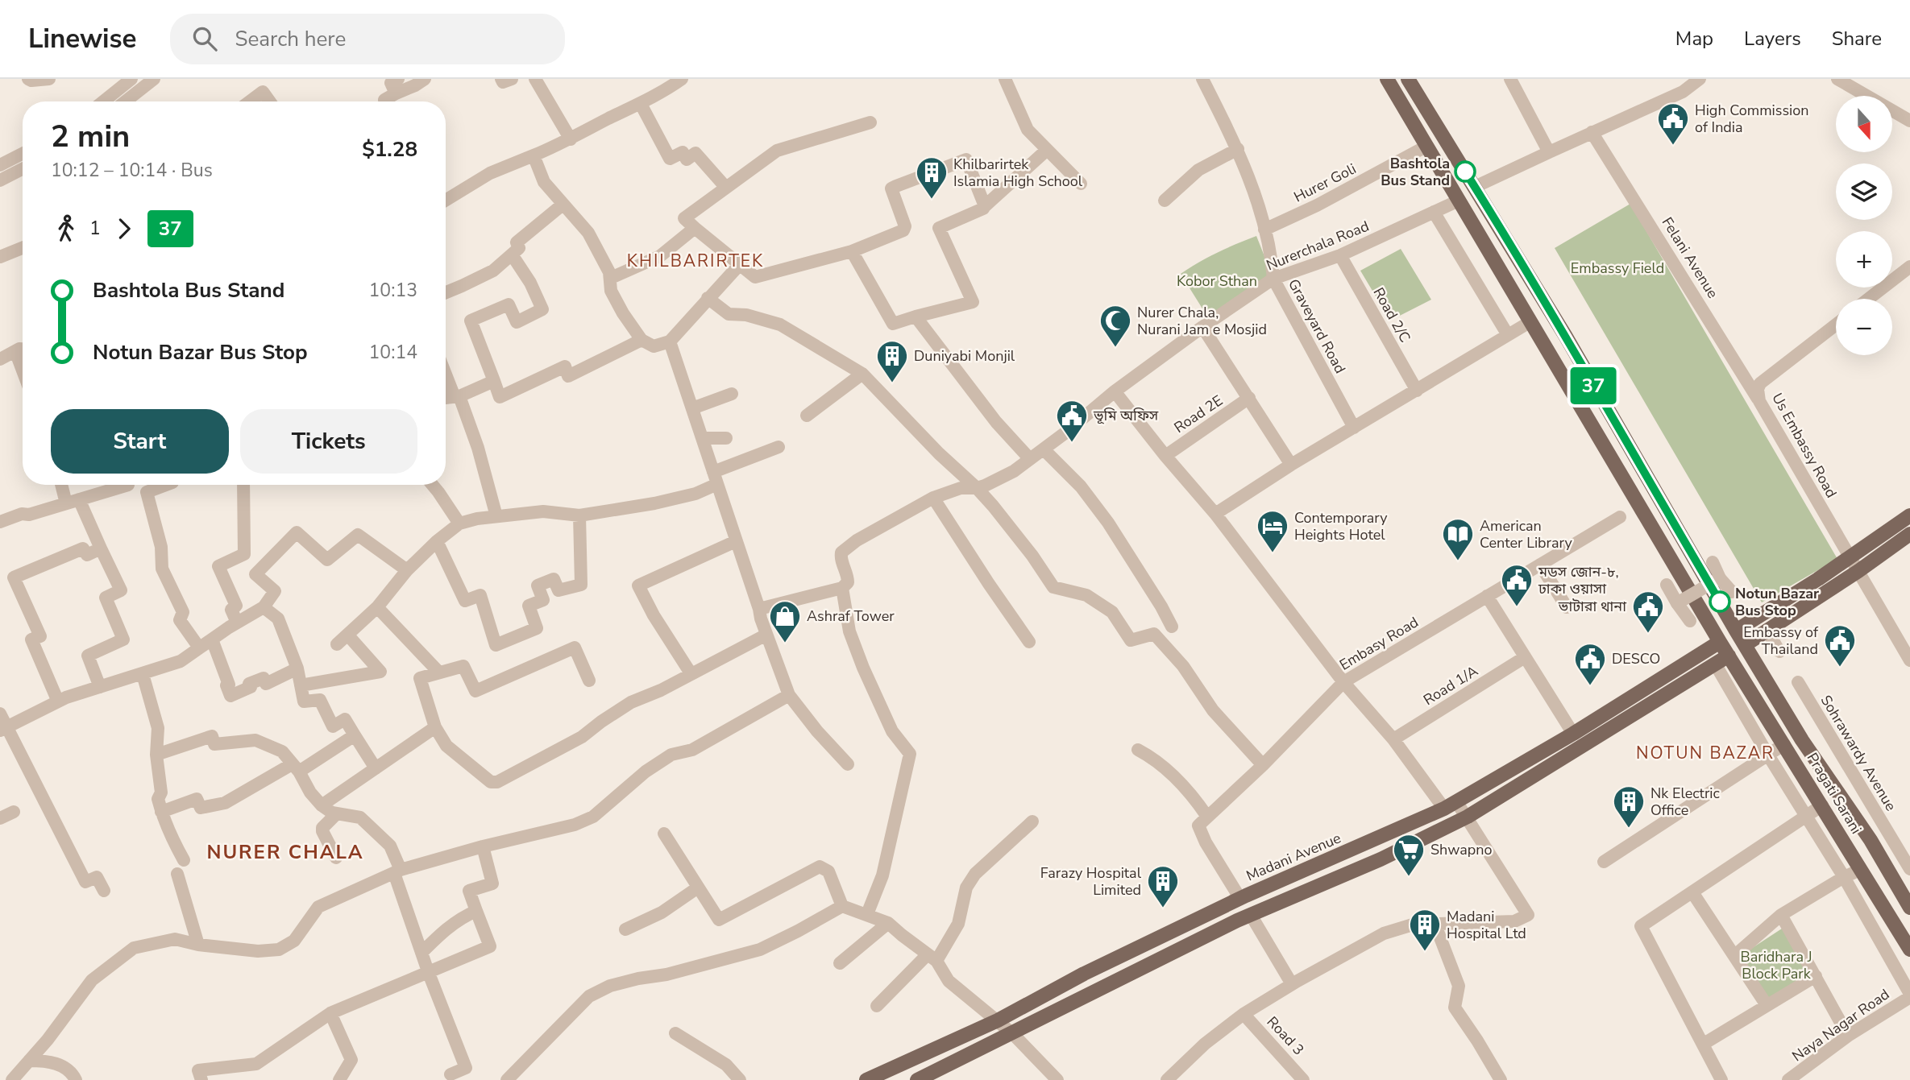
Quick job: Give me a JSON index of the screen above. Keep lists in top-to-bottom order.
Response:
{
  "streets": {
    "main road": ["Pragati Sarani", "Madani Avenue"],
    "street": [
      "Hurer Goli",
      "Nurerchala Road",
      "Felani Avenue",
      "Road 2/C",
      "Graveyard Road",
      "Road 2E",
      "Us Embassy Road",
      "Embasy Road",
      "Road 1/A",
      "Sohrawardy Avenue",
      "Naya Nagar Road",
      "Road 3"
    ]
  },
  "crossings": [
    ["Hurer Goli", "Graveyard Road"],
    ["Hurer Goli", "Pragati Sarani"],
    ["Nurerchala Road", "Road 2/C"],
    ["Nurerchala Road", "Graveyard Road"],
    ["Nurerchala Road", "Pragati Sarani"],
    ["Felani Avenue", "Us Embassy Road"],
    ["Pragati Sarani", "Madani Avenue"]
  ],
  "districts": ["KHILBARIRTEK", "NOTUN BAZAR", "NURER CHALA"],
  "parks": ["Embassy Field", "Kobor Sthan", "Baridhara J Block Park"],
  "places": {
    "public building": [
      "High Commission of India",
      "ভূমি অফিস",
      "মডস জোন-৮, ঢাকা ওয়াসা",
      "ভাটারা থানা",
      "Embassy of Thailand",
      "DESCO"
    ],
    "other": ["Bashtola Bus Stand", "Notun Bazar Bus Stop"],
    "building": [
      "Khilbarirtek Islamia High School",
      "Duniyabi Monjil",
      "Nk Electric Office",
      "Farazy Hospital Limited",
      "Madani Hospital Ltd"
    ],
    "mosque": ["Nurer Chala, Nurani Jam e Mosjid"],
    "hotel": ["Contemporary Heights Hotel"],
    "library": ["American Center Library"],
    "shop": ["Ashraf Tower"],
    "supermarket": ["Shwapno"]
  },
  "lines": ["bus line 37"],
  "north": "bottom",
  "page": {
    "header": "Linewise",
    "search": "Search here",
    "nav": ["Map", "Layers", "Share"],
    "on_map": "37",
    "map_buttons": ["+", "−"],
    "heading": ["2 min", "10:12 – 10:14 · Bus", "$1.28"],
    "legs": ["1", "37"],
    "list": [
      {
        "name": "Bashtola Bus Stand",
        "value": "10:13"
      },
      {
        "name": "Notun Bazar Bus Stop",
        "value": "10:14"
      }
    ],
    "buttons": ["Start", "Tickets"]
  }
}
